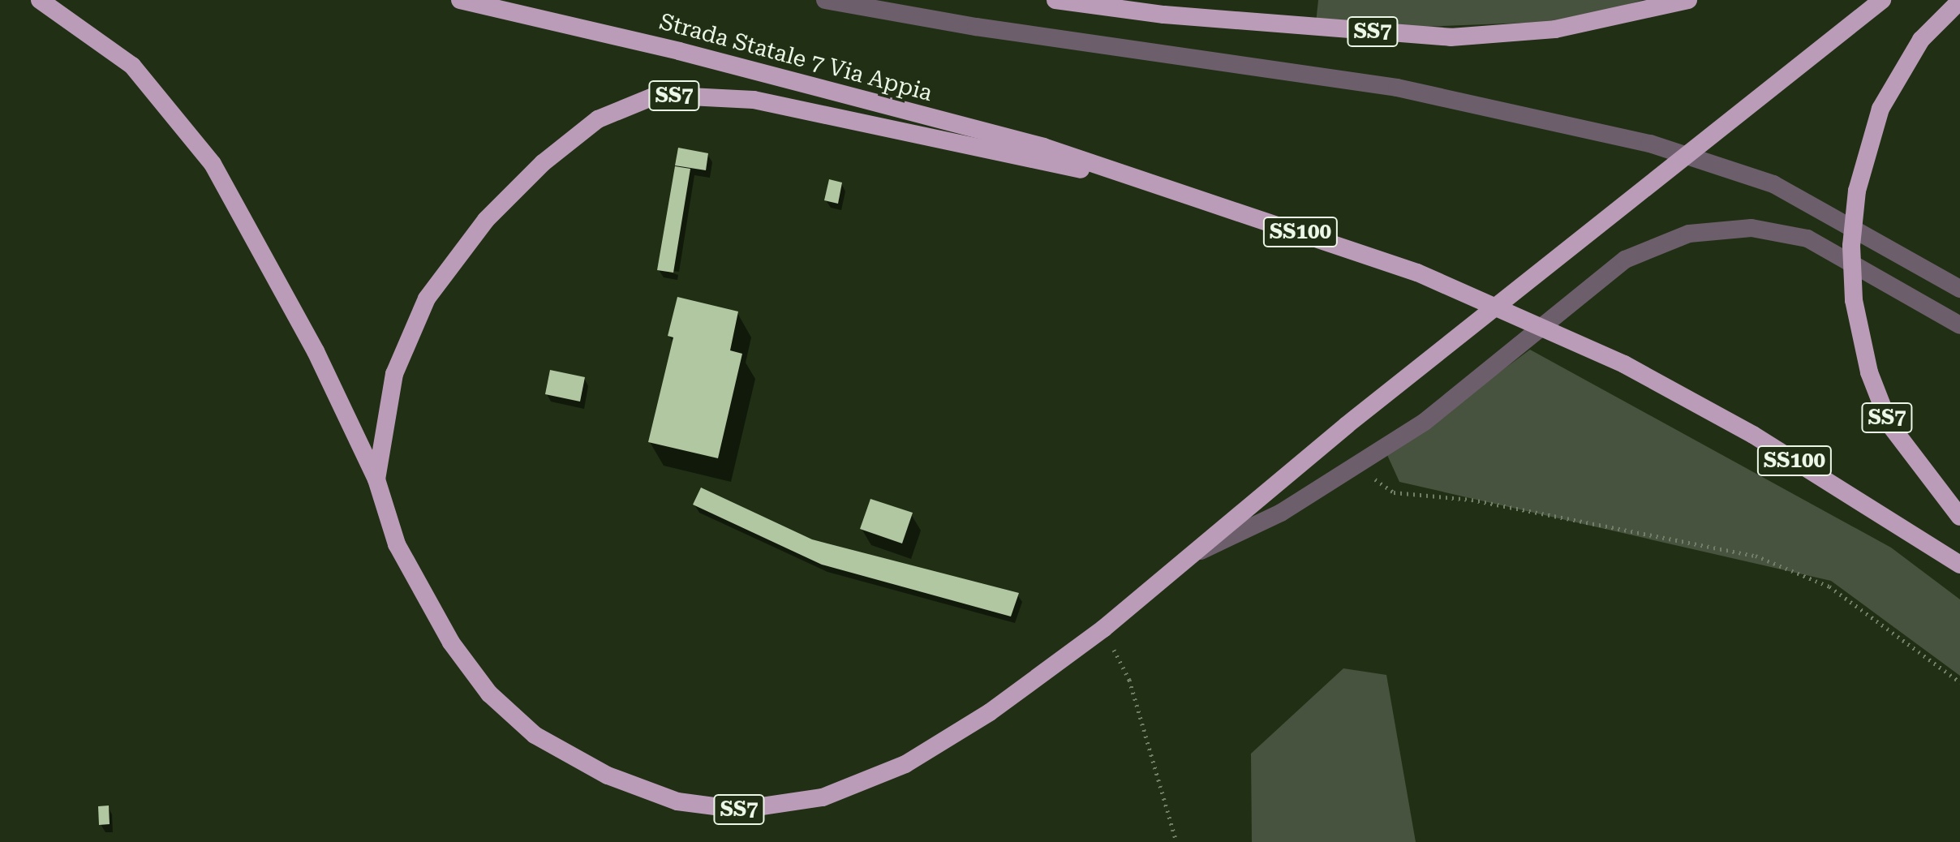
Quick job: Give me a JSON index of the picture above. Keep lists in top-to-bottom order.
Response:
{
  "streets": {
    "highway": ["SS7", "Strada Statale 7 Via Appia", "SS100"]
  },
  "crossings": [
    ["SS7", "SS100"],
    ["Strada Statale 7 Via Appia", "SS100"]
  ]
}
